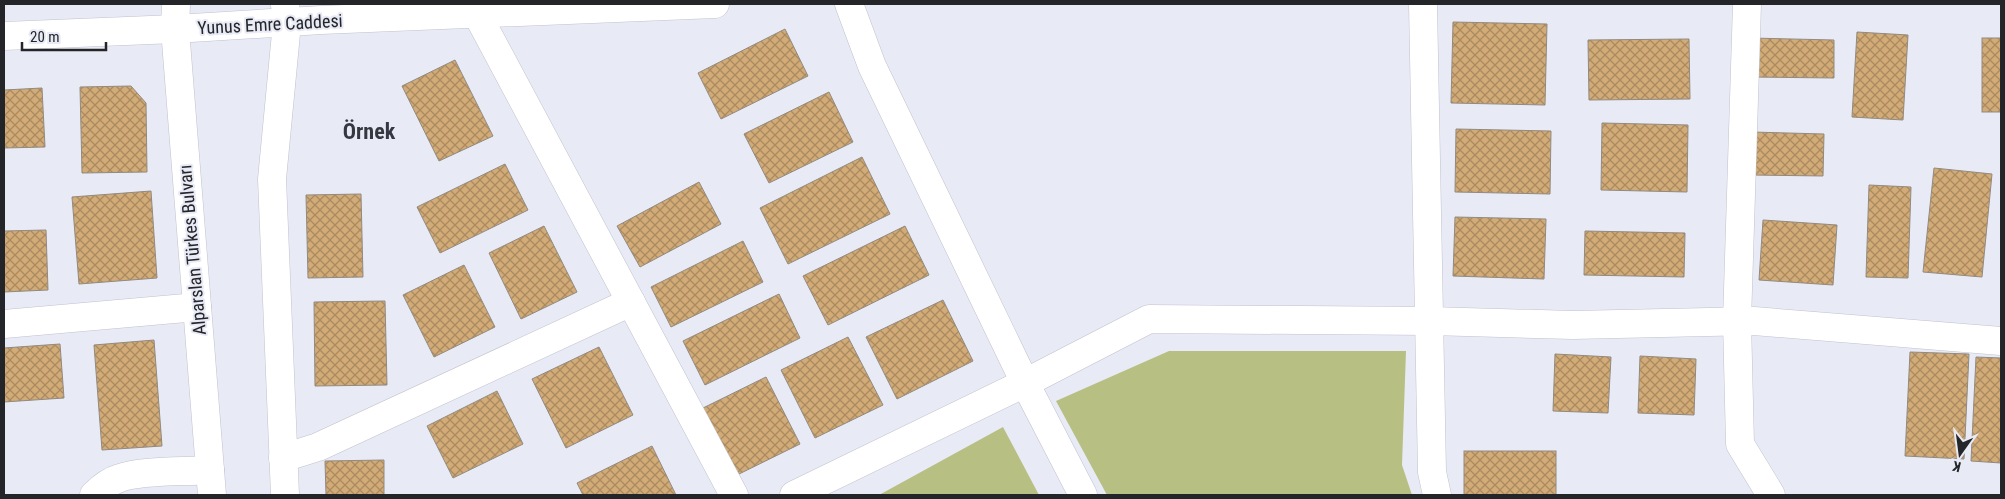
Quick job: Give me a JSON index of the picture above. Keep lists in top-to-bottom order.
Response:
{
  "streets": {
    "street": ["Yunus Emre Caddesi", "Alparslan Türkes Bulvarı"]
  },
  "crossings": [
    ["Yunus Emre Caddesi", "Alparslan Türkes Bulvarı"]
  ],
  "districts": ["Örnek"],
  "scale_bar": "20 m",
  "north": "bottom"
}
